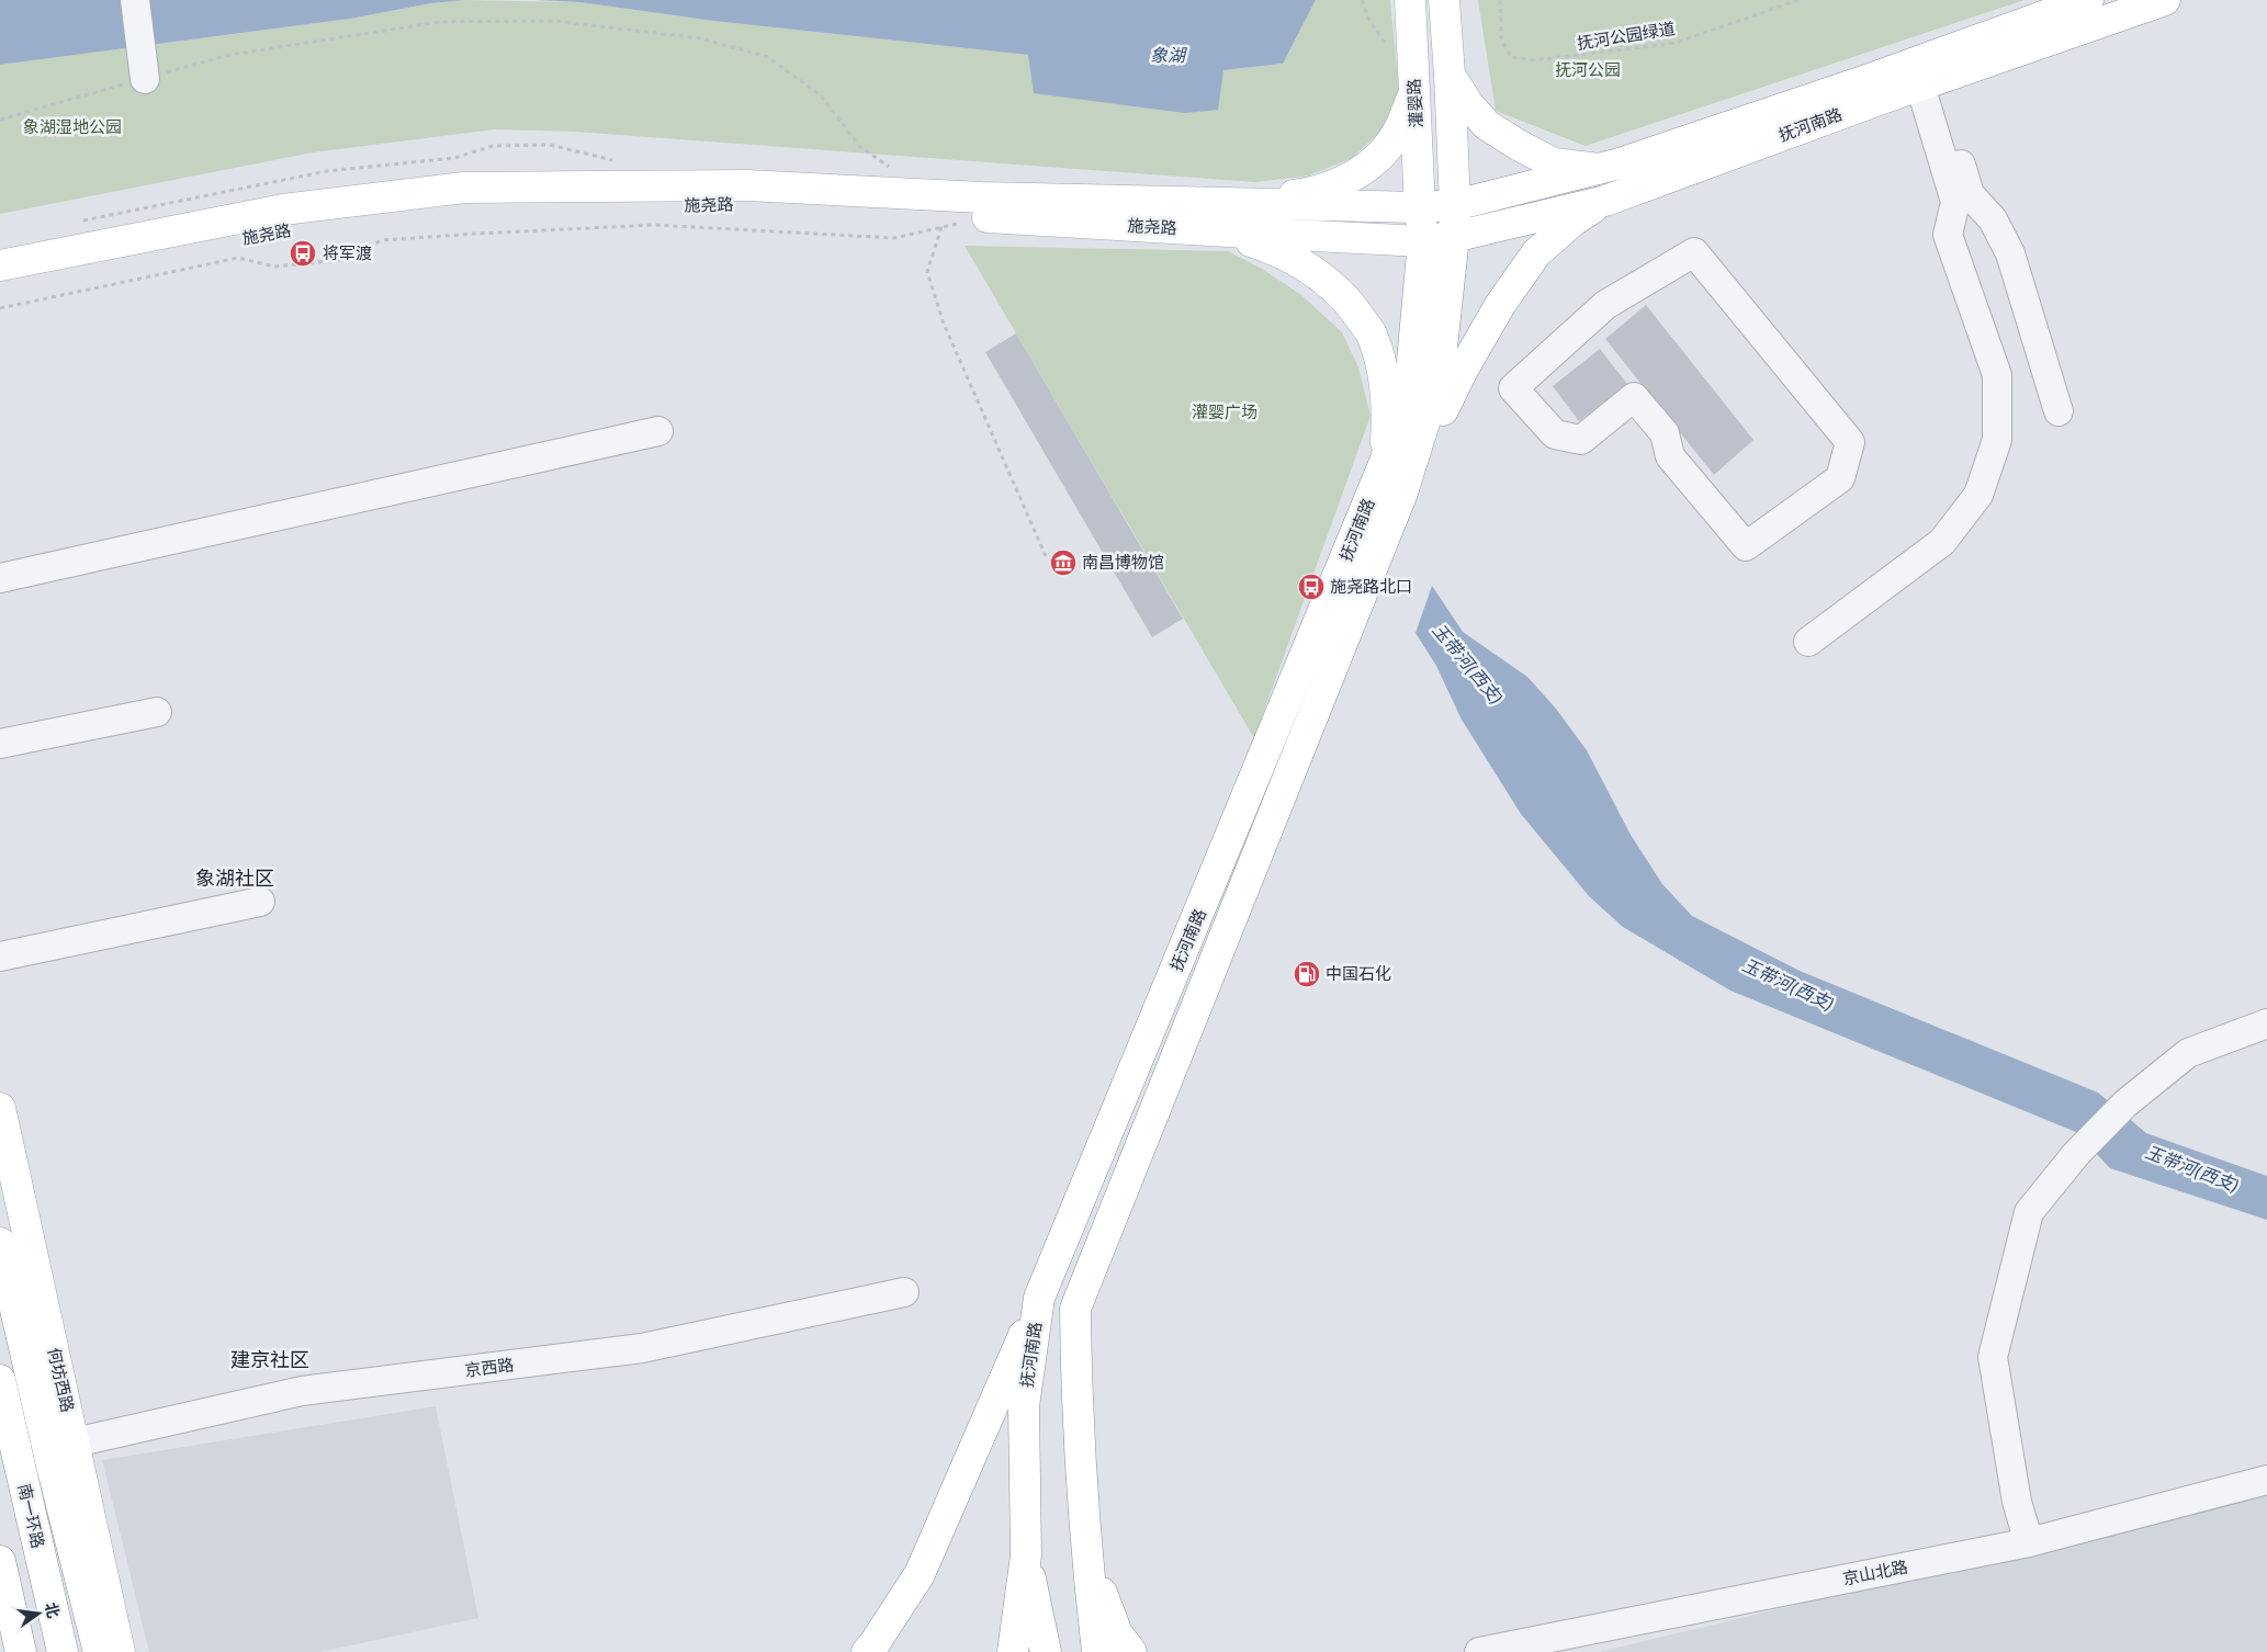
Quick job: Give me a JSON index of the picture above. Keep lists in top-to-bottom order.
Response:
{
  "streets": {
    "main road": [
      "灌婴路",
      "抚河南路",
      "施尧路",
      "何坊西路",
      "南一环路"
    ],
    "street": ["京西路", "京山北路"],
    "path": ["抚河公园绿道"]
  },
  "crossings": [
    ["灌婴路", "抚河南路"],
    ["灌婴路", "施尧路"],
    ["抚河南路", "施尧路"],
    ["京西路", "何坊西路"]
  ],
  "districts": ["象湖社区", "建京社区"],
  "water": ["象湖", "玉带河(西支)"],
  "parks": ["抚河公园", "象湖湿地公园", "灌婴广场"],
  "places": {
    "bus stop": ["将军渡", "施尧路北口"],
    "museum": ["南昌博物馆"],
    "fuel station": ["中国石化"]
  },
  "north": "right"
}
